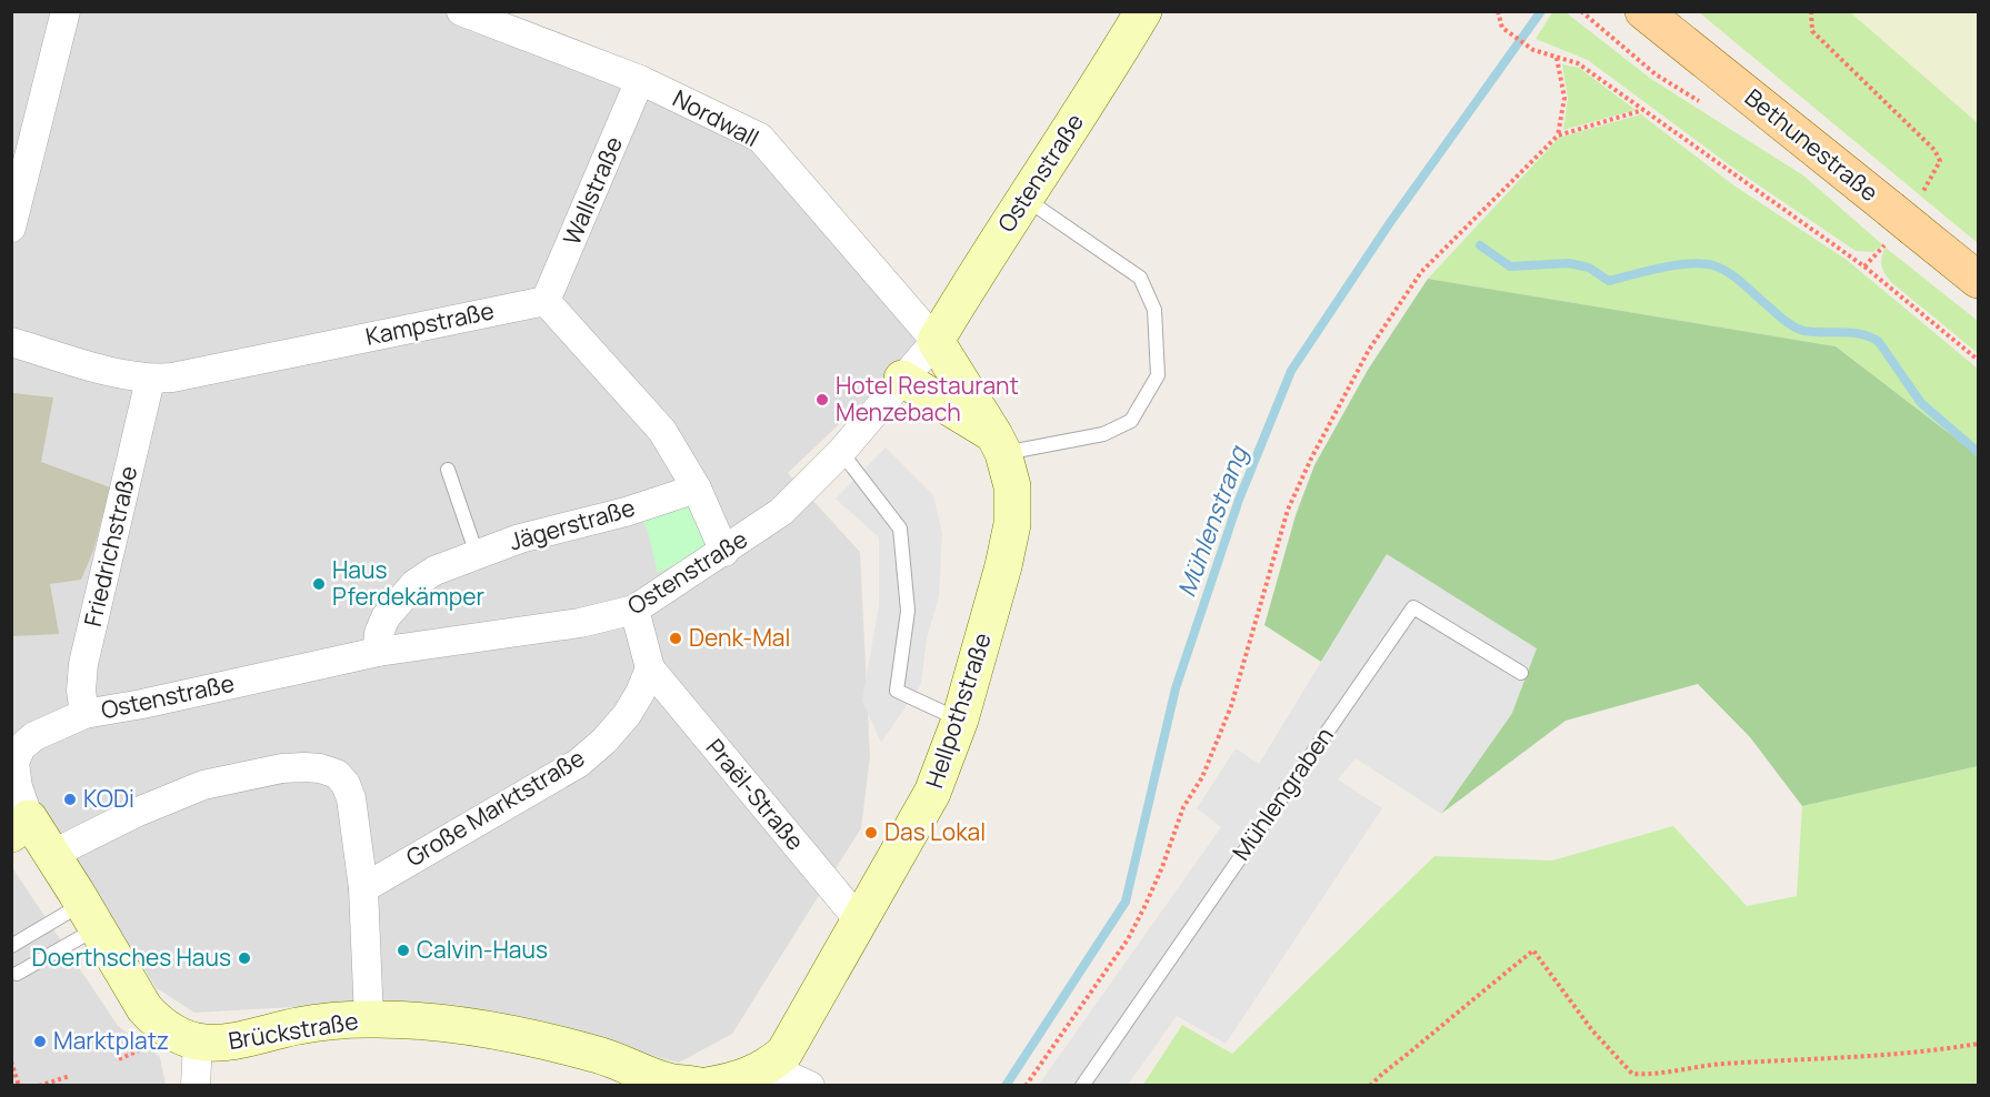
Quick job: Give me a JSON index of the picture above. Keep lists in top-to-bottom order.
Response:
{
  "streets": {
    "main road": ["Bethunestraße"],
    "street": [
      "Nordwall",
      "Ostenstraße",
      "Wallstraße",
      "Kampstraße",
      "Jägerstraße",
      "Friedrichstraße",
      "Hellpothstraße",
      "Praël-Straße",
      "Große Marktstraße",
      "Brückstraße"
    ],
    "lane": ["Mühlengraben"]
  },
  "crossings": [
    ["Nordwall", "Ostenstraße"],
    ["Nordwall", "Wallstraße"],
    ["Nordwall", "Hellpothstraße"],
    ["Ostenstraße", "Jägerstraße"],
    ["Ostenstraße", "Friedrichstraße"],
    ["Ostenstraße", "Hellpothstraße"],
    ["Ostenstraße", "Brückstraße"],
    ["Wallstraße", "Kampstraße"],
    ["Kampstraße", "Friedrichstraße"],
    ["Hellpothstraße", "Praël-Straße"],
    ["Praël-Straße", "Große Marktstraße"]
  ],
  "water": ["Mühlenstrang"],
  "places": [
    "Hotel Restaurant Menzebach",
    "Haus Pferdekämper",
    "Denk-Mal",
    "KODi",
    "Das Lokal",
    "Calvin-Haus",
    "Doerthsches Haus",
    "Marktplatz"
  ]
}
